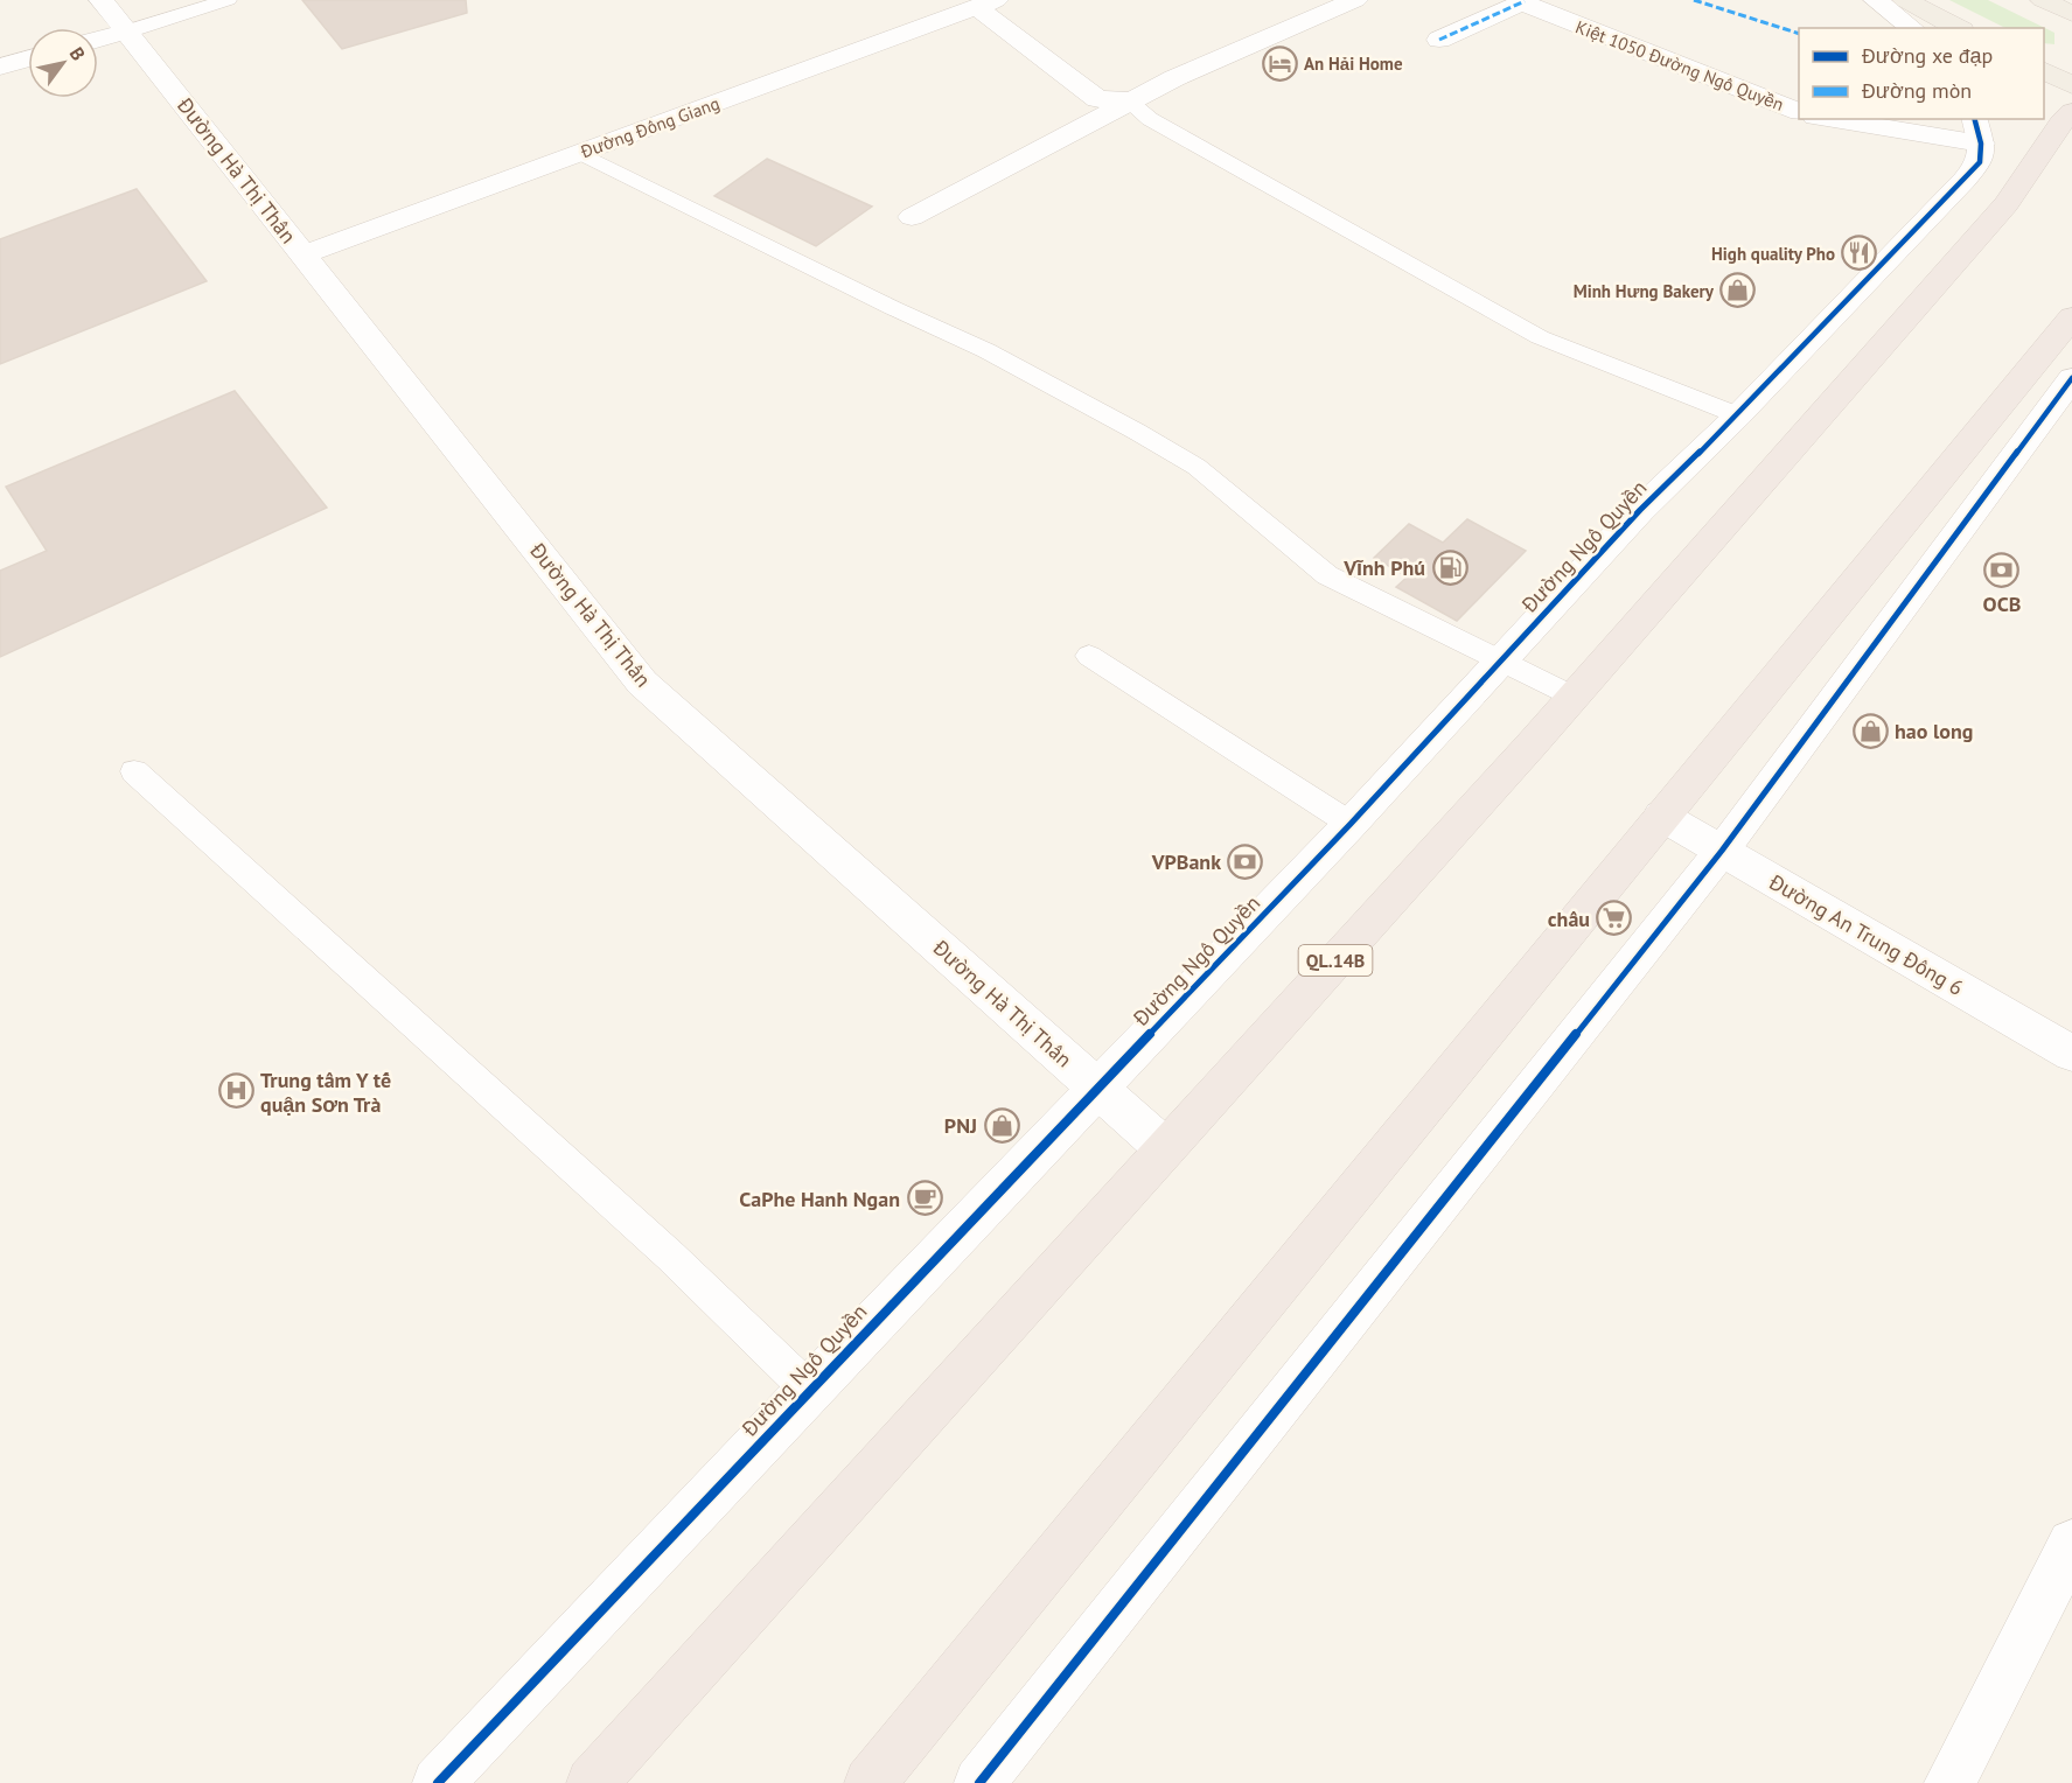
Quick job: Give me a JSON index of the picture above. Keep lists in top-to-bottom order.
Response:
{
  "streets": {
    "highway": ["QL.14B"],
    "street": [
      "Kiệt 1050 Đường Ngô Quyền",
      "Đường Đông Giang",
      "Đường Hà Thị Thân",
      "Đường Ngô Quyền",
      "Đường An Trung Đông 6"
    ]
  },
  "crossings": [
    ["Đường Đông Giang", "Đường Hà Thị Thân"],
    ["Đường Hà Thị Thân", "Đường Ngô Quyền"],
    ["Đường Hà Thị Thân", "QL.14B"]
  ],
  "places": {
    "hotel": ["An Hải Home"],
    "restaurant": ["High quality Pho"],
    "shop": ["Minh Hưng Bakery", "hao long", "PNJ"],
    "fuel station": ["Vĩnh Phú"],
    "bank": ["OCB", "VPBank"],
    "supermarket": ["châu"],
    "hospital": ["Trung tâm Y tế quận Sơn Trà"],
    "cafe": ["CaPhe Hanh Ngan"]
  },
  "legend": ["Đường xe đạp", "Đường mòn"],
  "north": "top right"
}
